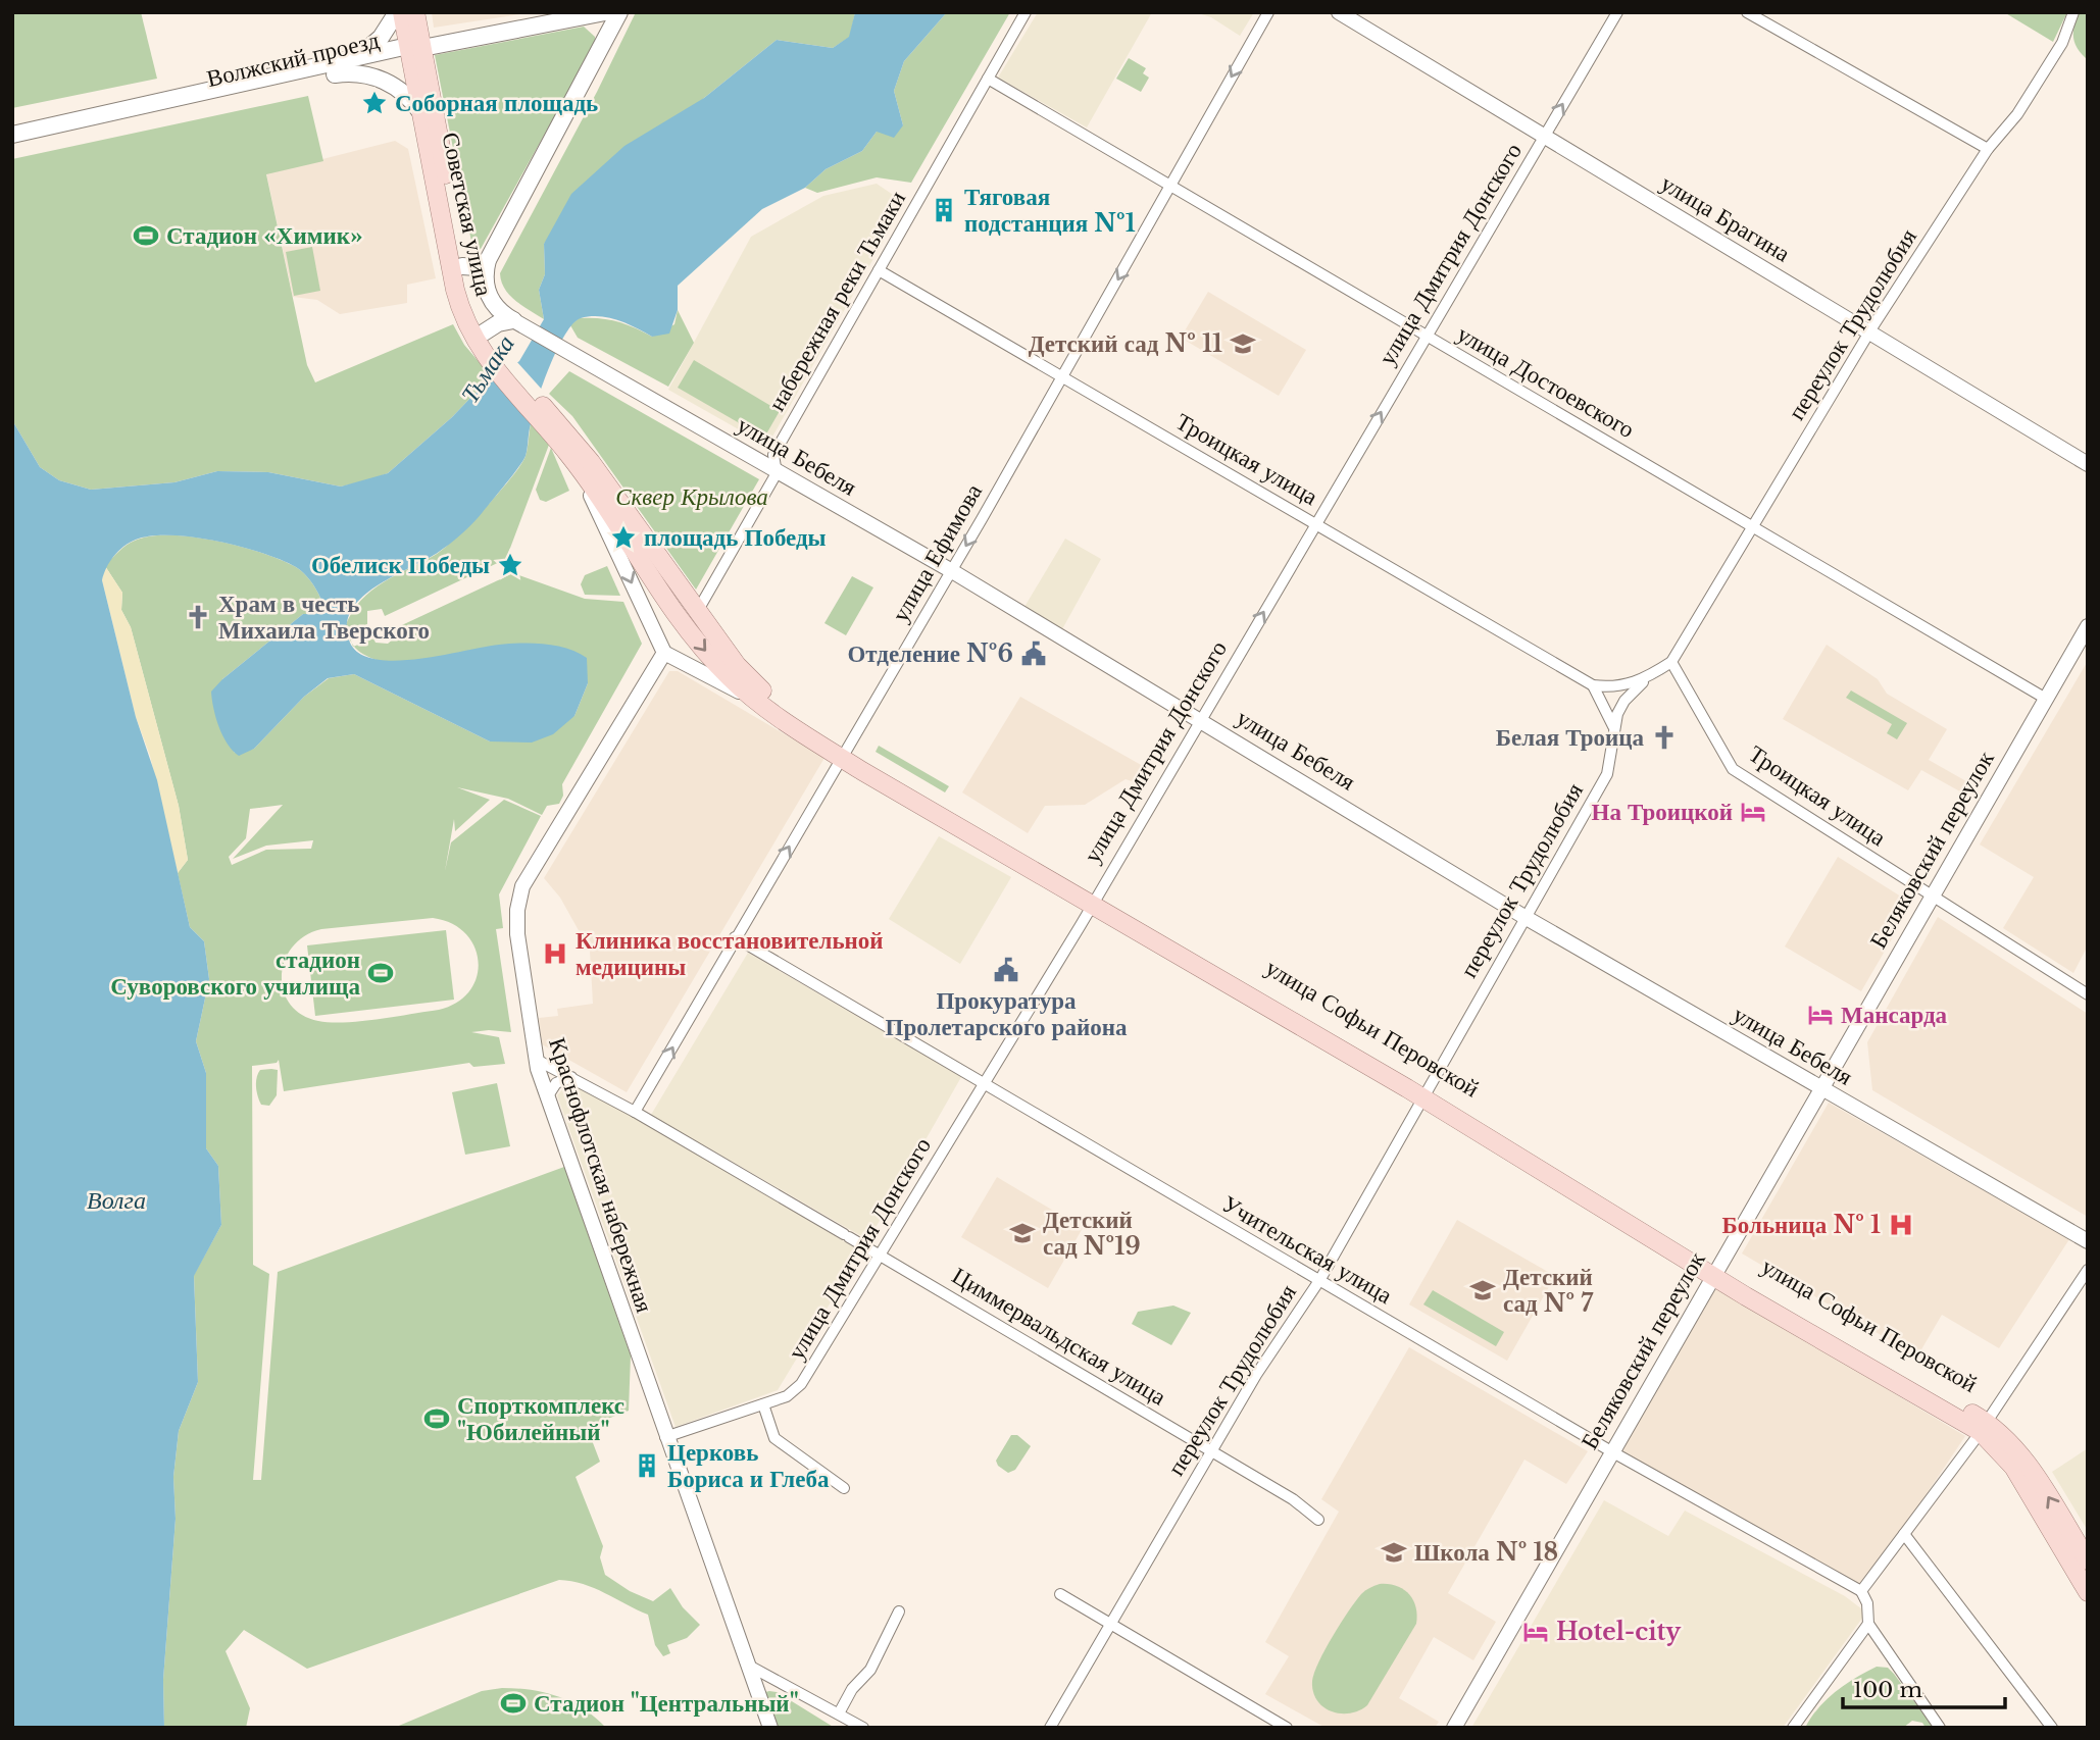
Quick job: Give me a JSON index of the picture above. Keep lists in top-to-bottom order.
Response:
{
  "streets": {
    "main road": [
      "Волжский проезд",
      "Советская улица",
      "улица Бебеля",
      "улица Софьи Перовской"
    ],
    "street": [
      "улица Брагина",
      "улица Дмитрия Донского",
      "набережная реки Тьмаки",
      "переулок Трудолюбия",
      "улица Достоевского",
      "Троицкая улица",
      "улица Ефимова",
      "Беляковский переулок",
      "Краснофлотская набережная",
      "Учительская улица",
      "Циммервальдская улица"
    ]
  },
  "crossings": [
    ["Волжский проезд", "Советская улица"],
    ["улица Брагина", "улица Дмитрия Донского"],
    ["улица Брагина", "переулок Трудолюбия"],
    ["улица Дмитрия Донского", "улица Достоевского"],
    ["улица Дмитрия Донского", "улица Бебеля"],
    ["улица Дмитрия Донского", "Троицкая улица"],
    ["улица Дмитрия Донского", "улица Софьи Перовской"],
    ["улица Дмитрия Донского", "Краснофлотская набережная"],
    ["улица Дмитрия Донского", "Учительская улица"],
    ["улица Дмитрия Донского", "Циммервальдская улица"],
    ["набережная реки Тьмаки", "улица Достоевского"],
    ["набережная реки Тьмаки", "улица Бебеля"],
    ["набережная реки Тьмаки", "Троицкая улица"],
    ["переулок Трудолюбия", "улица Достоевского"],
    ["переулок Трудолюбия", "улица Бебеля"],
    ["переулок Трудолюбия", "Троицкая улица"],
    ["переулок Трудолюбия", "улица Софьи Перовской"],
    ["переулок Трудолюбия", "Учительская улица"],
    ["переулок Трудолюбия", "Циммервальдская улица"],
    ["улица Достоевского", "улица Ефимова"],
    ["улица Достоевского", "Беляковский переулок"],
    ["улица Бебеля", "улица Ефимова"],
    ["улица Бебеля", "Беляковский переулок"],
    ["Троицкая улица", "улица Ефимова"],
    ["Троицкая улица", "Беляковский переулок"],
    ["улица Ефимова", "улица Софьи Перовской"],
    ["улица Ефимова", "Учительская улица"],
    ["улица Ефимова", "Циммервальдская улица"],
    ["Беляковский переулок", "улица Софьи Перовской"],
    ["Беляковский переулок", "Учительская улица"],
    ["Краснофлотская набережная", "Циммервальдская улица"]
  ],
  "water": ["Тьмака", "Волга"],
  "parks": ["Сквер Крылова"],
  "places": {
    "place": ["Соборная площадь", "площадь Победы", "Обелиск Победы"],
    "building": ["Тяговая подстанция №1", "Церковь Бориса и Глеба"],
    "sports": [
      "Стадион «Химик»",
      "стадион Суворовского училища",
      "Спорткомплекс \"Юбилейный\"",
      "Стадион \"Центральный\""
    ],
    "school or university": [
      "Детский сад № 11",
      "Детский сад №19",
      "Детский сад № 7",
      "Школа № 18"
    ],
    "church": ["Храм в честь Михаила Тверского", "Белая Троица"],
    "public building": ["Отделение №6", "Прокуратура Пролетарского района"],
    "hotel": ["На Троицкой", "Мансарда", "Hotel-city"],
    "hospital": ["Клиника восстановительной медицины", "Больница № 1"]
  },
  "scale_bar": "100 m"
}
